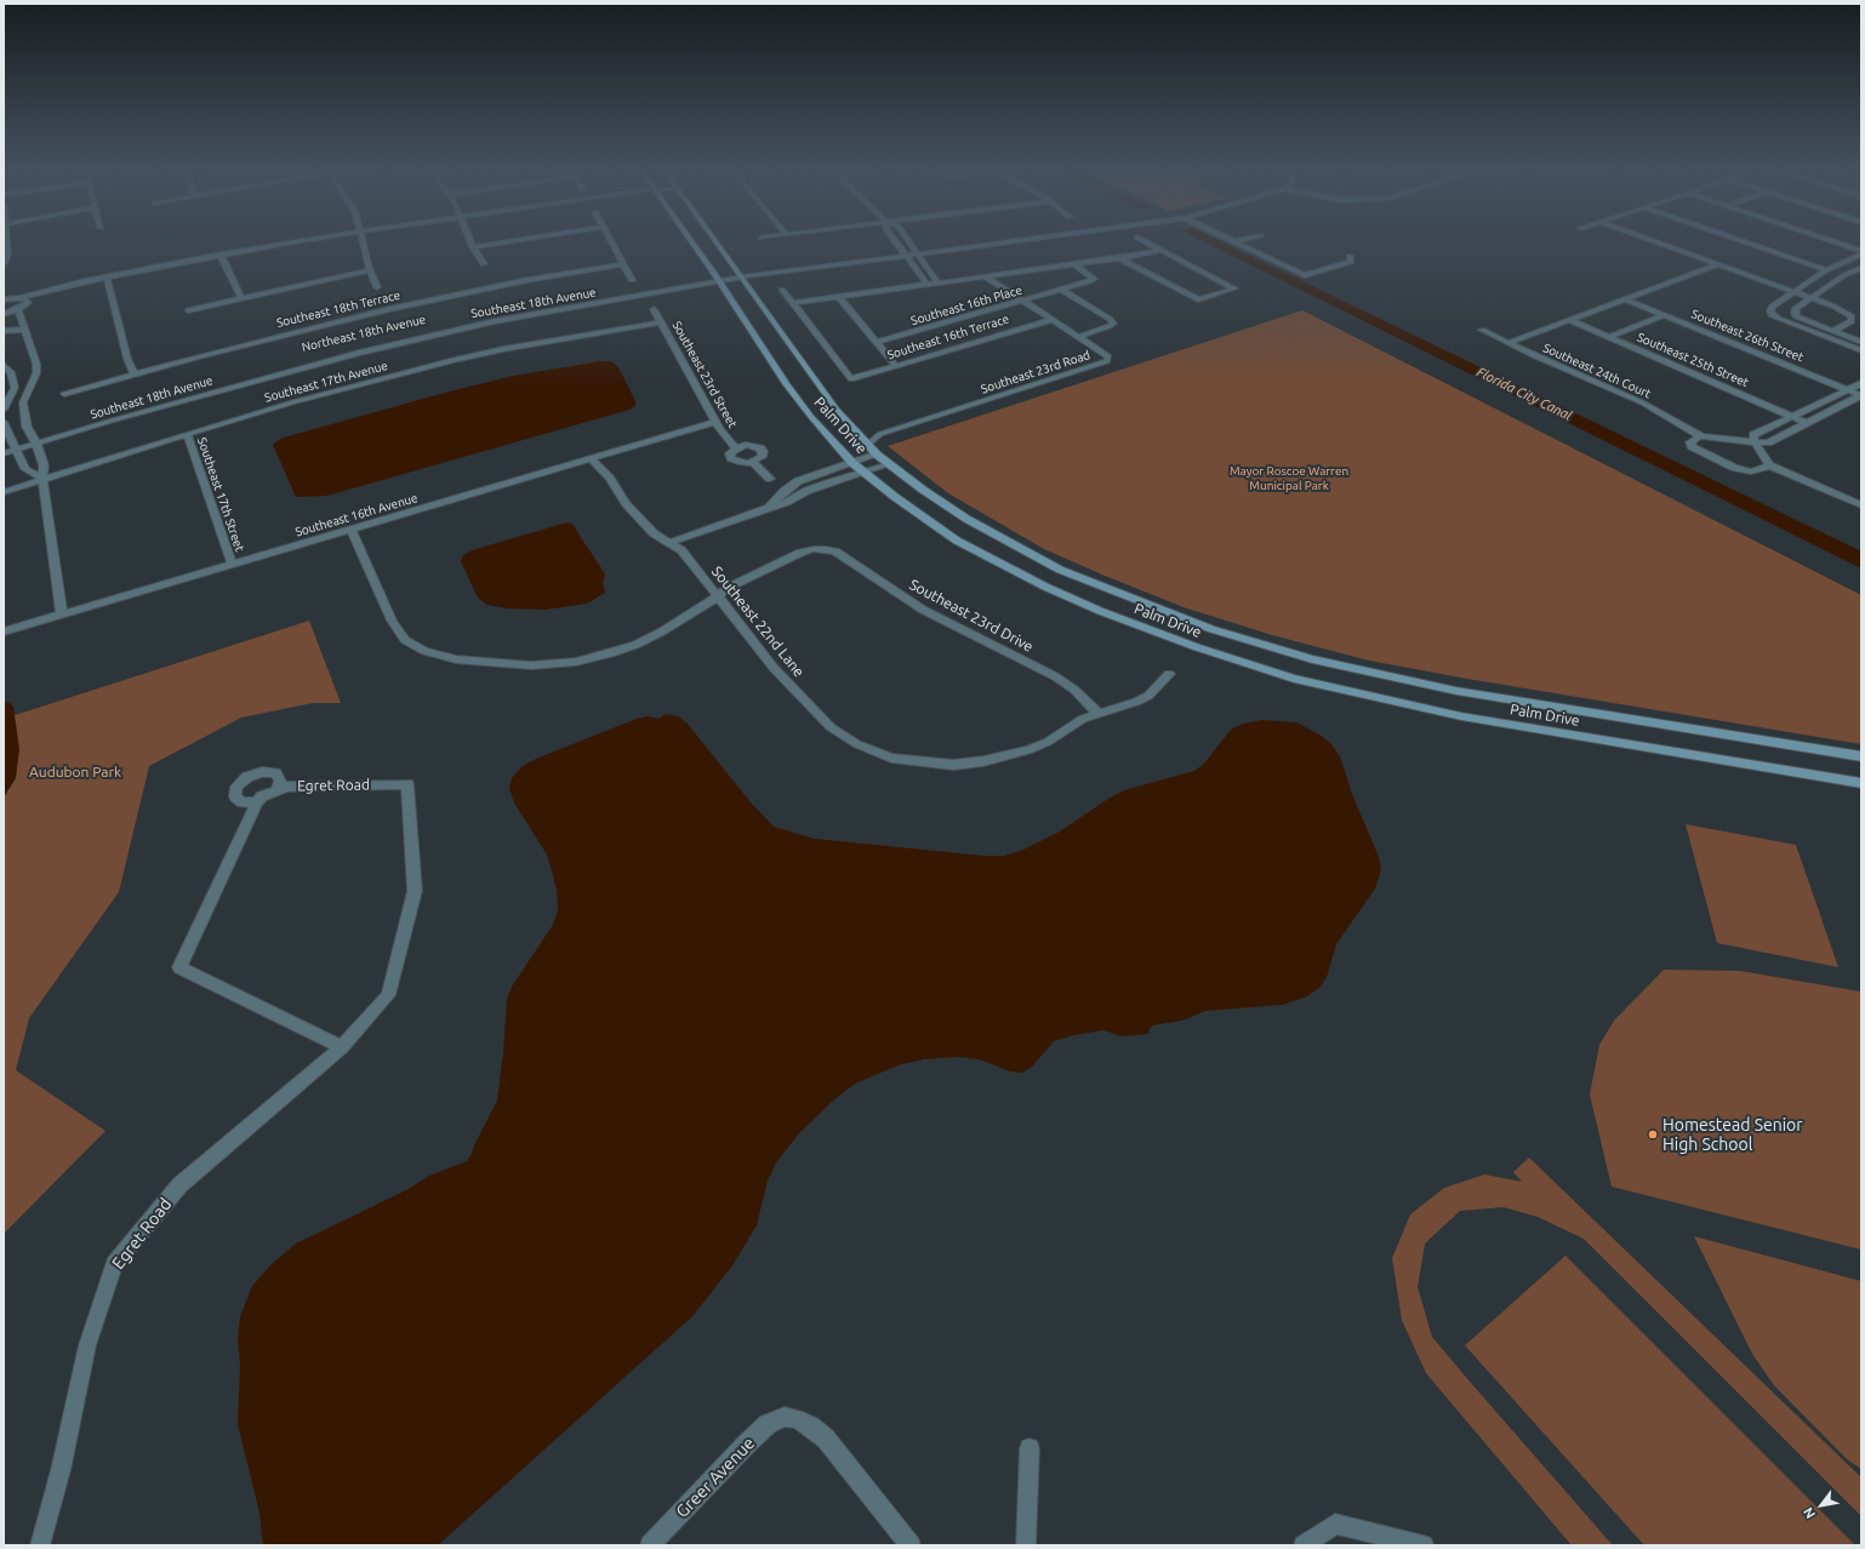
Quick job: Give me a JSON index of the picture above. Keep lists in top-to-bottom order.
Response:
{
  "streets": {
    "main road": ["Palm Drive"],
    "street": [
      "Southeast 18th Avenue",
      "Southeast 16th Place",
      "Southeast 18th Terrace",
      "Southeast 26th Street",
      "Southeast 16th Terrace",
      "Southeast 25th Street",
      "Southeast 24th Court",
      "Southeast 23rd Road",
      "Southeast 23rd Street",
      "Southeast 17th Avenue",
      "Southeast 17th Street",
      "Southeast 16th Avenue",
      "Southeast 23rd Drive",
      "Southeast 22nd Lane",
      "Egret Road",
      "Greer Avenue"
    ]
  },
  "crossings": [
    ["Southeast 18th Avenue", "Palm Drive"],
    ["Southeast 16th Place", "Southeast 23rd Road"],
    ["Southeast 26th Street", "Southeast 24th Court"],
    ["Southeast 16th Terrace", "Southeast 23rd Road"],
    ["Southeast 25th Street", "Southeast 24th Court"],
    ["Southeast 23rd Road", "Palm Drive"],
    ["Southeast 23rd Street", "Southeast 17th Avenue"],
    ["Southeast 23rd Street", "Southeast 16th Avenue"],
    ["Southeast 17th Avenue", "Southeast 17th Street"],
    ["Southeast 17th Street", "Southeast 16th Avenue"],
    ["Southeast 16th Avenue", "Southeast 22nd Lane"],
    ["Southeast 23rd Drive", "Southeast 22nd Lane"]
  ],
  "water": ["Florida City Canal"],
  "parks": ["Mayor Roscoe Warren Municipal Park", "Audubon Park"],
  "places": ["Homestead Senior High School"],
  "north": "bottom left"
}
